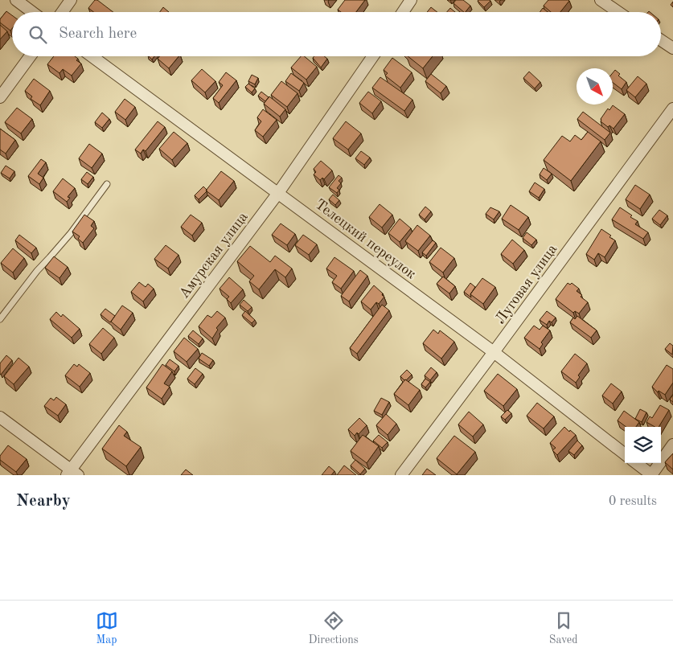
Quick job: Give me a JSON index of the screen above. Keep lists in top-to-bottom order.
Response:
{
  "streets": {
    "street": ["Телецкий переулок", "Амурская улица", "Луговая улица"]
  },
  "crossings": [
    ["Телецкий переулок", "Амурская улица"],
    ["Телецкий переулок", "Луговая улица"]
  ],
  "north": "bottom right",
  "page": {
    "search": "Search here",
    "heading": ["Nearby", "0 results"],
    "nav": ["Map", "Directions", "Saved"]
  }
}
